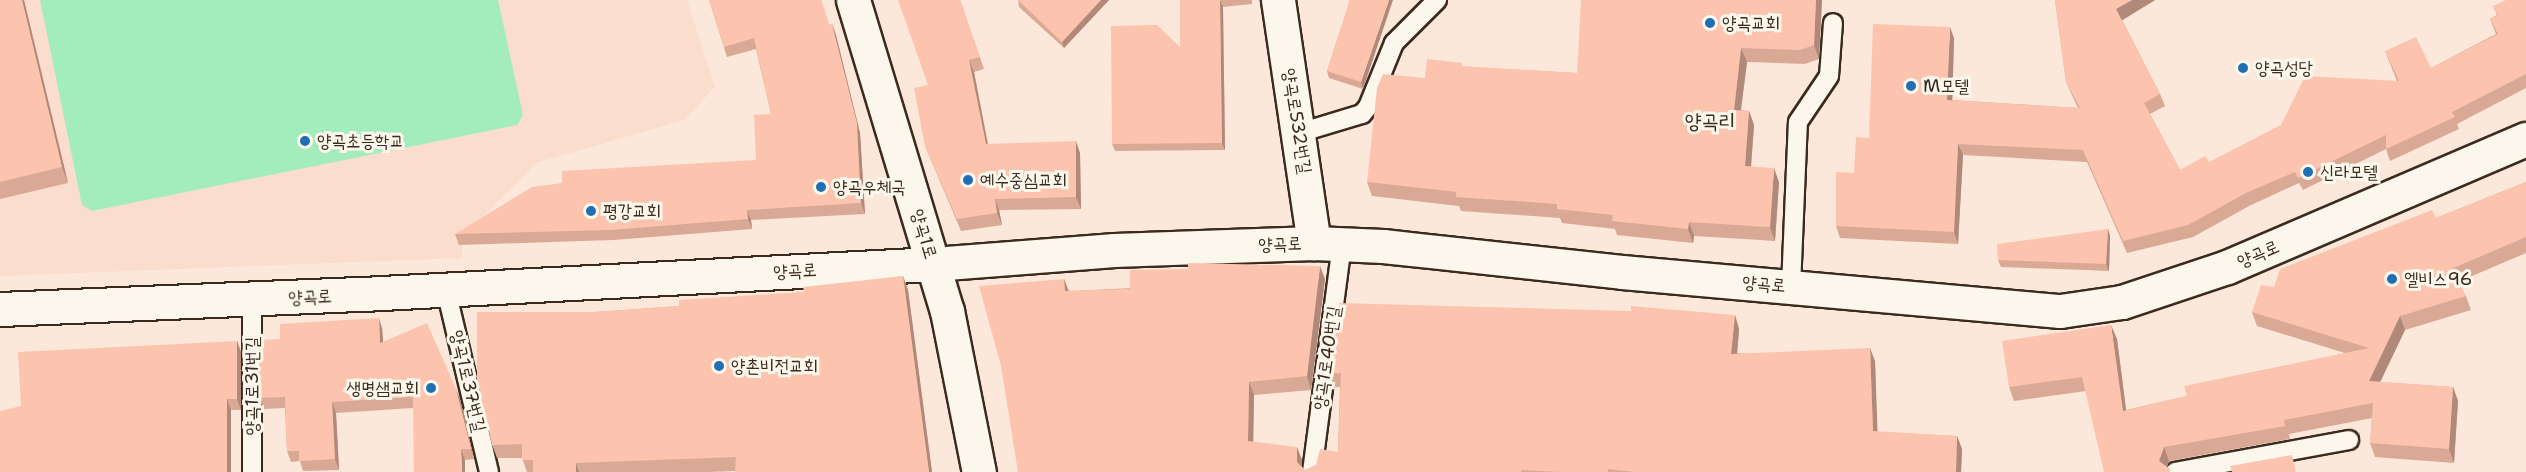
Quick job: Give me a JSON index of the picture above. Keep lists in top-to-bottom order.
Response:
{
  "streets": {
    "street": ["양곡로532번길", "양곡1로", "양곡로"],
    "lane": ["양곡1로40번길", "양곡1로37번길", "양곡1로31번길"]
  },
  "crossings": [
    ["양곡로532번길", "양곡로"],
    ["양곡로532번길", "양곡1로40번길"],
    ["양곡1로", "양곡로"],
    ["양곡로", "양곡1로40번길"],
    ["양곡로", "양곡1로37번길"],
    ["양곡로", "양곡1로31번길"]
  ],
  "districts": ["양곡리"],
  "places": [
    "양곡교회",
    "양곡성당",
    "M모텔",
    "양곡초등학교",
    "신라모텔",
    "예수중심교회",
    "양곡우체국",
    "평강교회",
    "엘비스96",
    "양촌비전교회",
    "생명샘교회"
  ]
}
